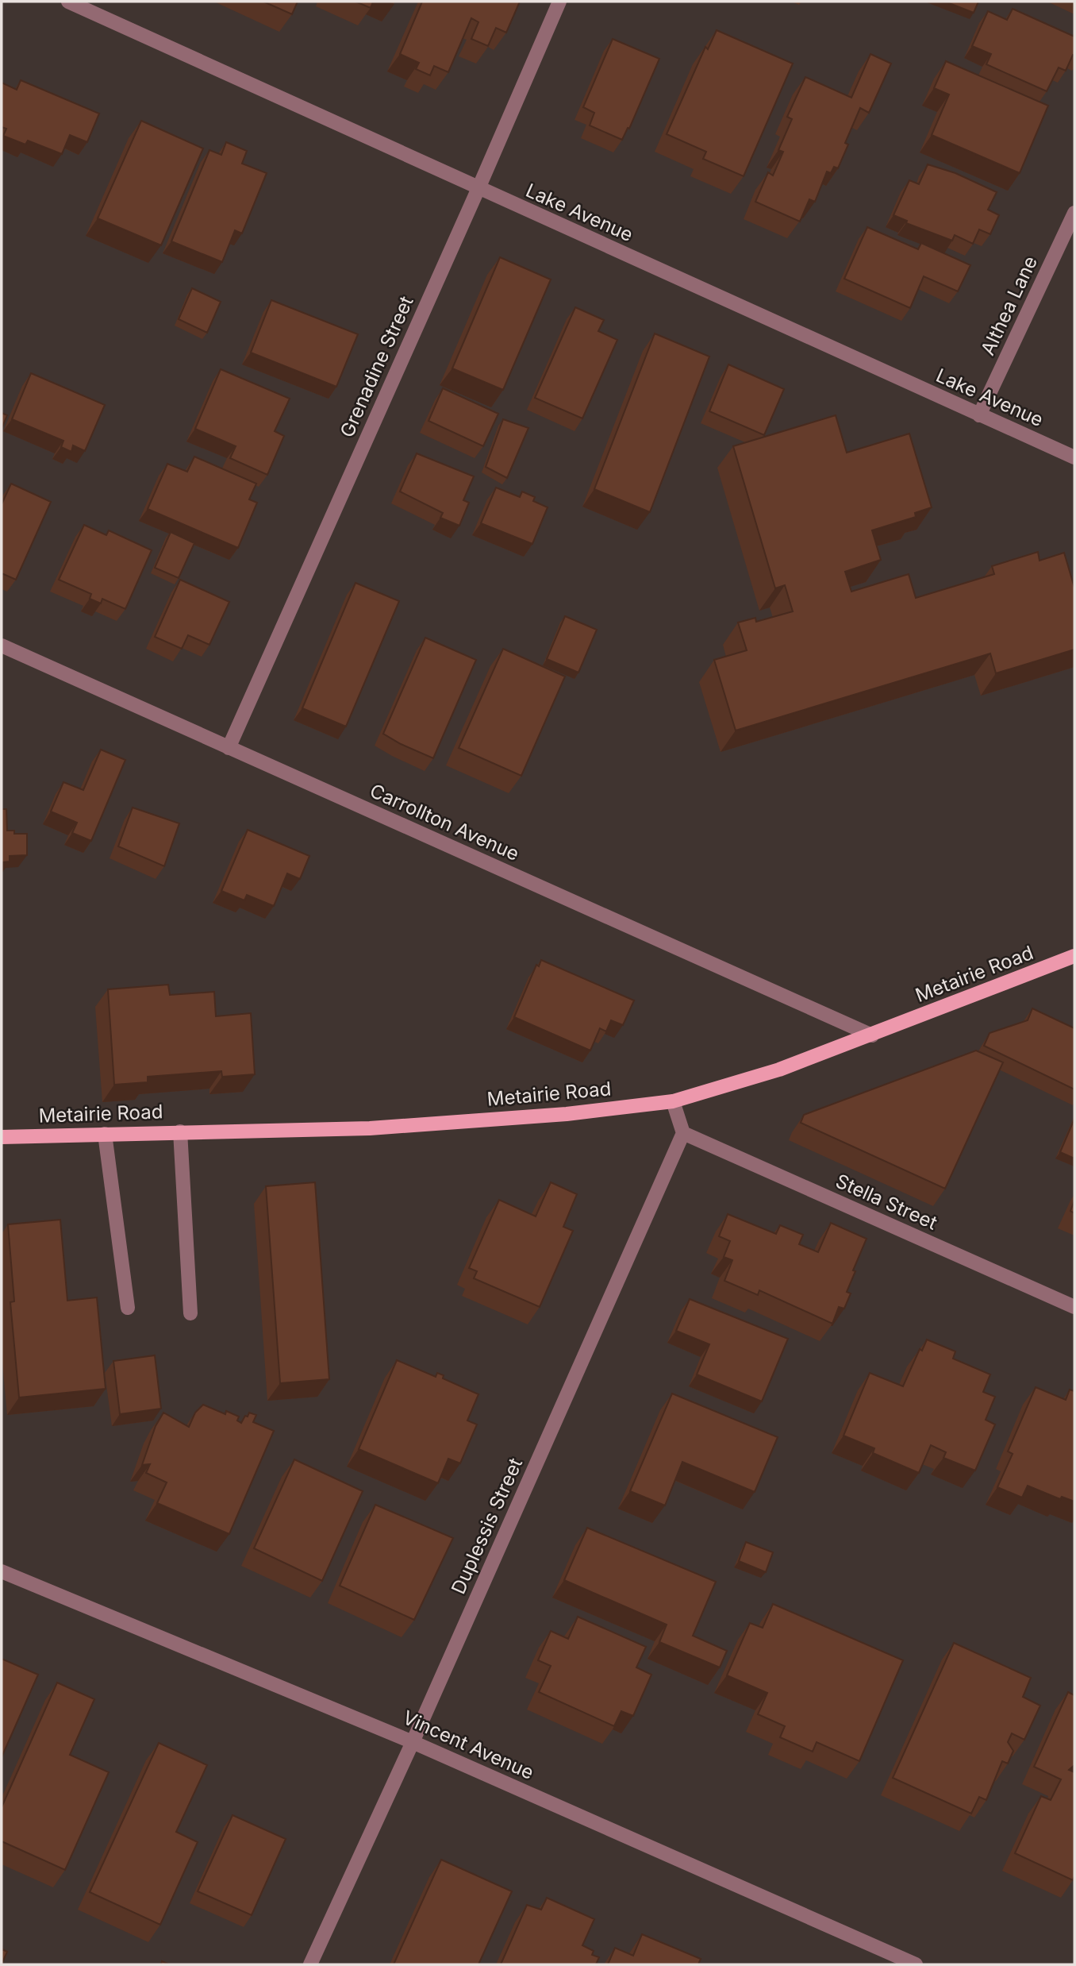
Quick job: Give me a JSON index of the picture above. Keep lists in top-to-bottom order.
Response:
{
  "streets": {
    "main road": ["Metairie Road"],
    "street": [
      "Lake Avenue",
      "Althea Lane",
      "Grenadine Street",
      "Carrollton Avenue",
      "Stella Street",
      "Duplessis Street",
      "Vincent Avenue"
    ]
  },
  "crossings": [
    ["Lake Avenue", "Althea Lane"],
    ["Lake Avenue", "Grenadine Street"],
    ["Grenadine Street", "Carrollton Avenue"],
    ["Carrollton Avenue", "Metairie Road"],
    ["Stella Street", "Duplessis Street"],
    ["Duplessis Street", "Vincent Avenue"]
  ]
}
